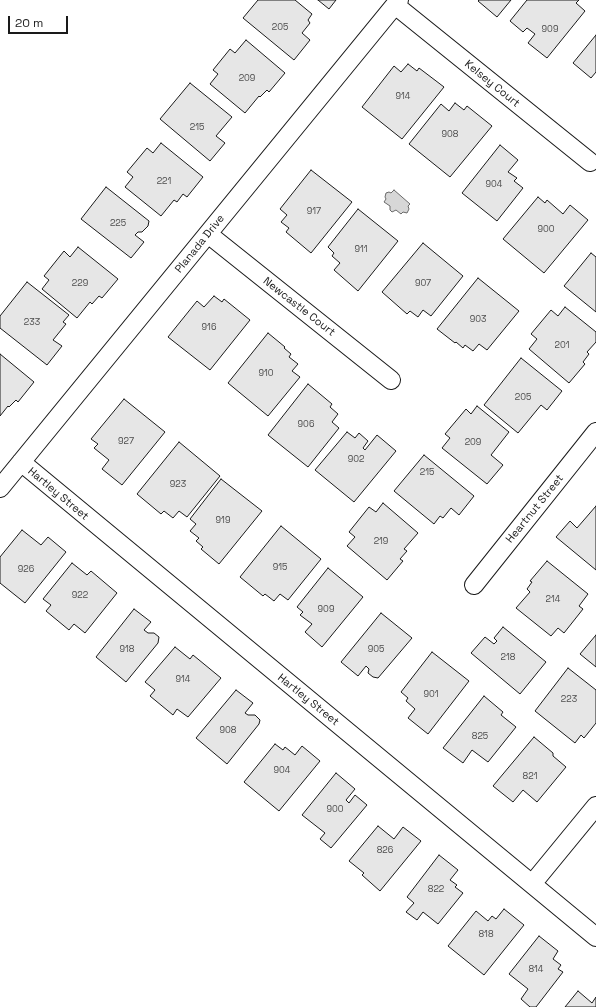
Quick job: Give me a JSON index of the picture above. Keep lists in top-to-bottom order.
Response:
{
  "streets": {
    "street": [
      "Kelsey Court",
      "Planada Drive",
      "Newcastle Court",
      "Hartley Street",
      "Heartnut Street"
    ]
  },
  "crossings": [
    ["Kelsey Court", "Planada Drive"],
    ["Planada Drive", "Newcastle Court"],
    ["Planada Drive", "Hartley Street"]
  ],
  "house_numbers": [
    "205",
    "909",
    "209",
    "914",
    "215",
    "908",
    "221",
    "904",
    "917",
    "225",
    "900",
    "911",
    "229",
    "907",
    "903",
    "233",
    "916",
    "201",
    "910",
    "205",
    "906",
    "927",
    "209",
    "902",
    "215",
    "923",
    "919",
    "219",
    "915",
    "926",
    "922",
    "214",
    "909",
    "918",
    "905",
    "218",
    "914",
    "901",
    "223",
    "908",
    "825",
    "904",
    "821",
    "900",
    "826",
    "822",
    "818",
    "814"
  ],
  "scale_bar": "20 m"
}
